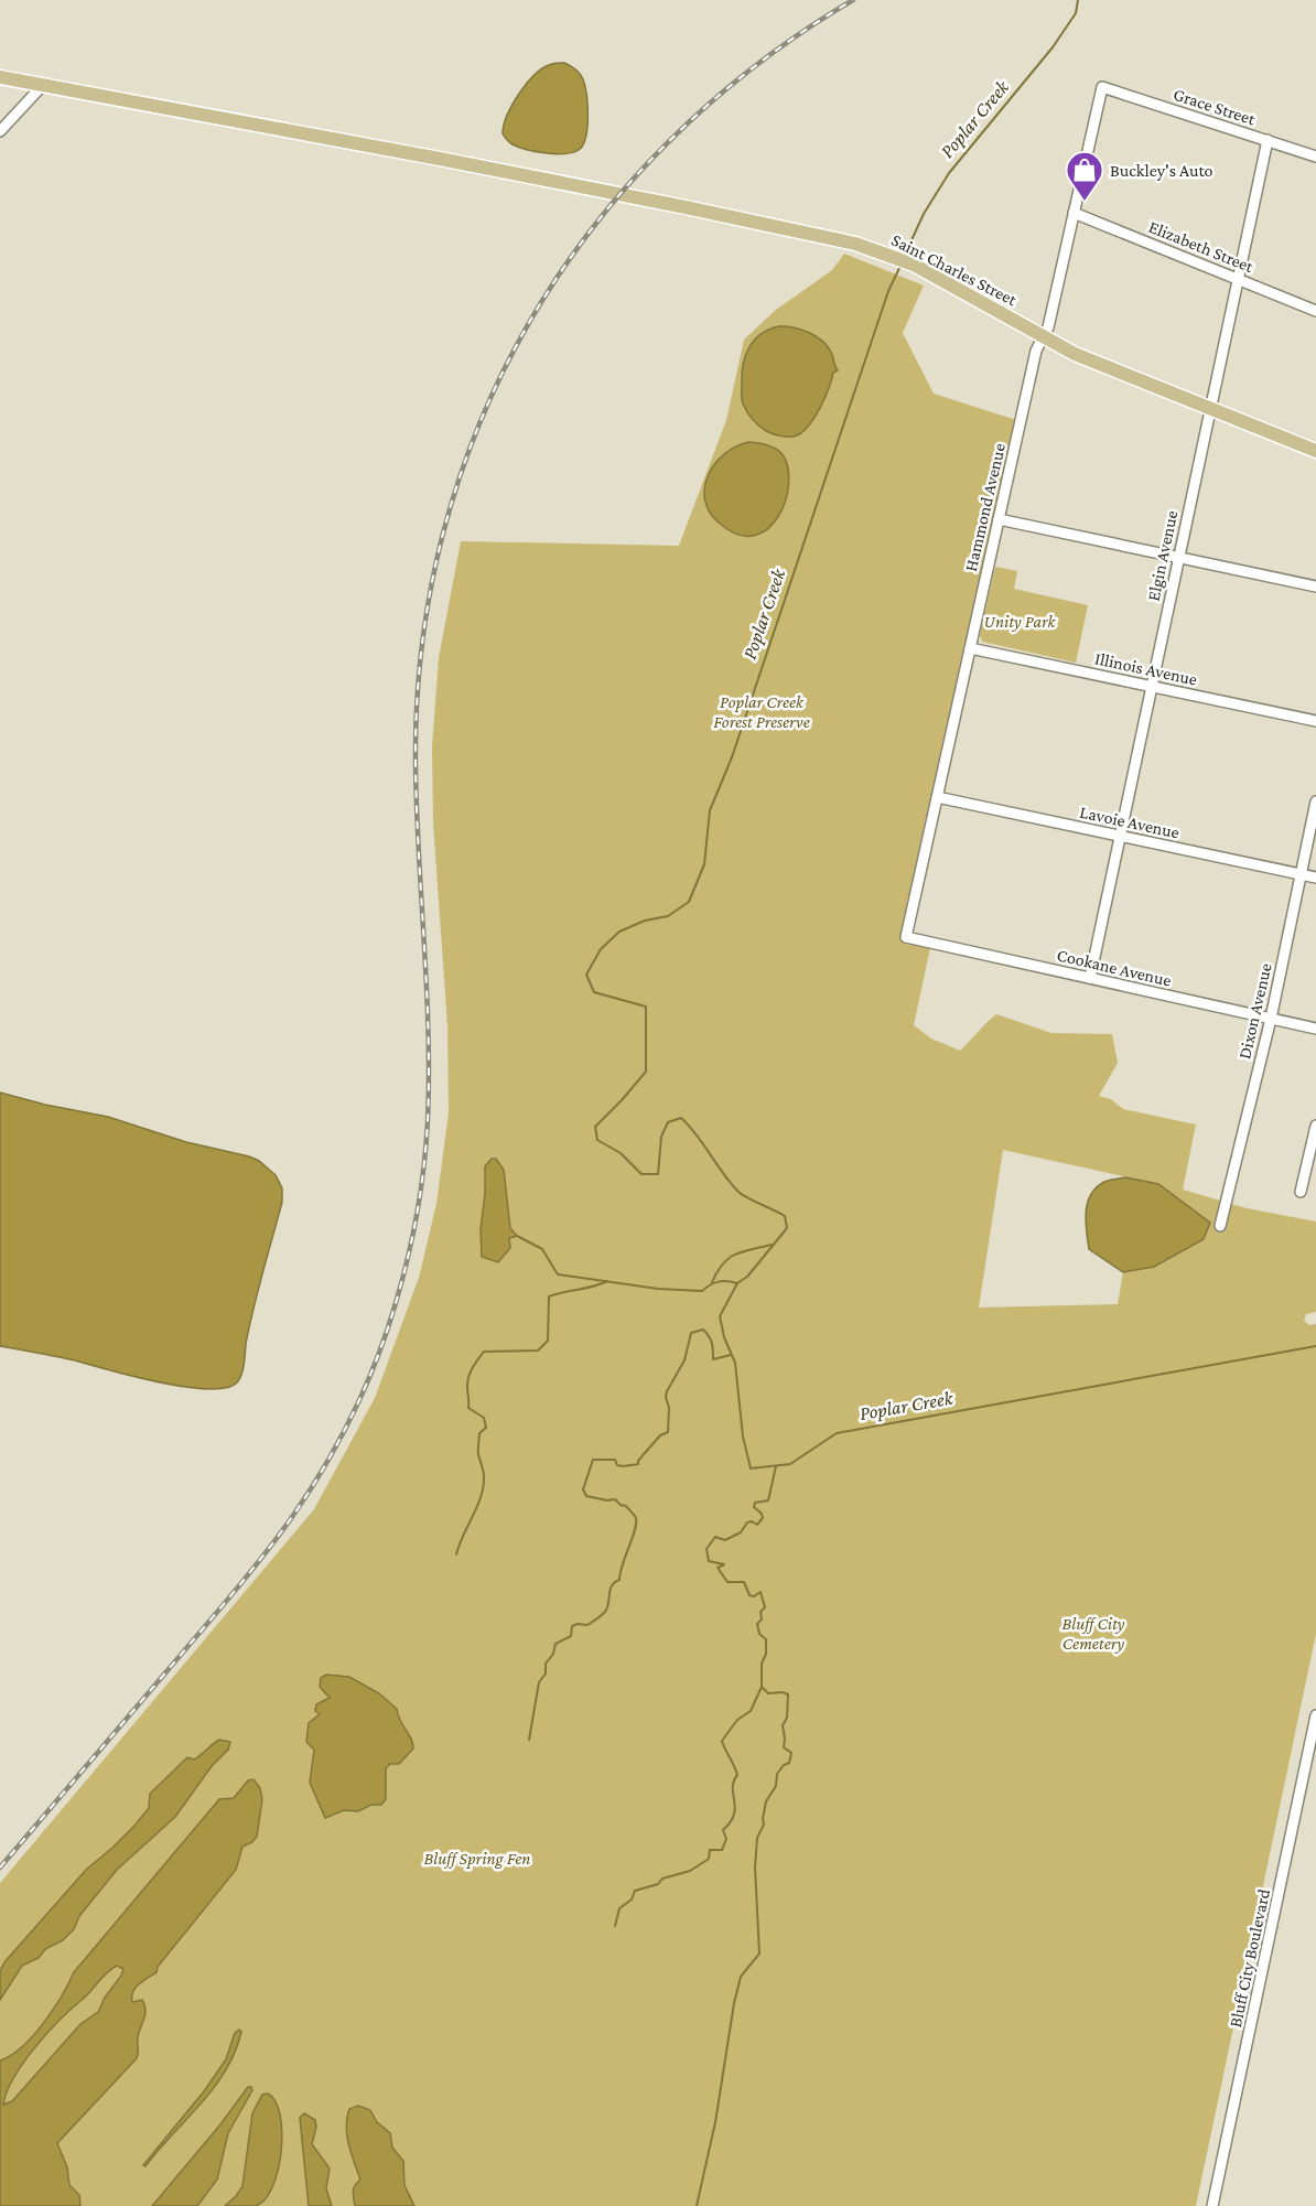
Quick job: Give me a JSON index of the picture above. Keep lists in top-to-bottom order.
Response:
{
  "streets": {
    "main road": ["Saint Charles Street"],
    "street": [
      "Grace Street",
      "Elizabeth Street",
      "Hammond Avenue",
      "Elgin Avenue",
      "Illinois Avenue",
      "Lavoie Avenue",
      "Cookane Avenue",
      "Dixon Avenue",
      "Bluff City Boulevard"
    ]
  },
  "crossings": [
    ["Grace Street", "Hammond Avenue"],
    ["Grace Street", "Elgin Avenue"],
    ["Elizabeth Street", "Hammond Avenue"],
    ["Elizabeth Street", "Elgin Avenue"],
    ["Saint Charles Street", "Hammond Avenue"],
    ["Saint Charles Street", "Elgin Avenue"],
    ["Hammond Avenue", "Illinois Avenue"],
    ["Hammond Avenue", "Lavoie Avenue"],
    ["Hammond Avenue", "Cookane Avenue"],
    ["Elgin Avenue", "Illinois Avenue"],
    ["Elgin Avenue", "Lavoie Avenue"],
    ["Elgin Avenue", "Cookane Avenue"],
    ["Lavoie Avenue", "Dixon Avenue"],
    ["Cookane Avenue", "Dixon Avenue"]
  ],
  "water": ["Poplar Creek"],
  "parks": [
    "Unity Park",
    "Poplar Creek Forest Preserve",
    "Bluff City Cemetery",
    "Bluff Spring Fen"
  ],
  "places": {
    "shop": ["Buckley's Auto"]
  }
}
